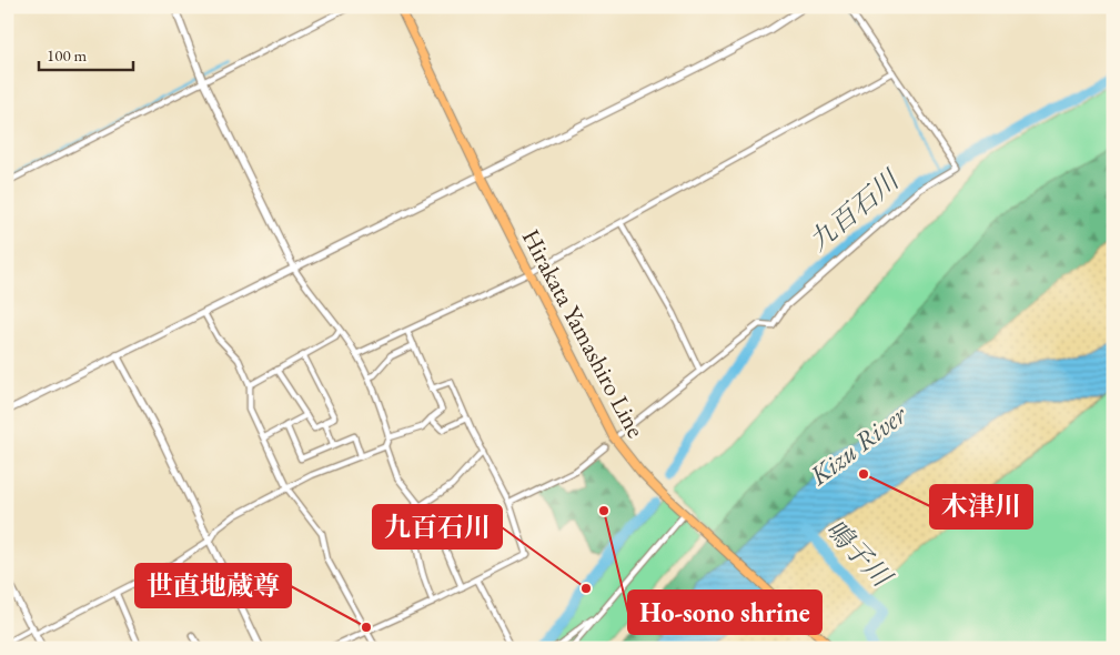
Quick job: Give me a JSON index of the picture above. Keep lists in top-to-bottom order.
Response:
{
  "streets": {
    "main road": ["Hirakata Yamashiro Line"]
  },
  "water": ["九百石川", "Kizu River", "鳴子川"],
  "places": [
    "木津川",
    "Ho-sono shrine",
    "九百石川",
    "世直地蔵尊"
  ],
  "scale_bar": "100 m"
}
